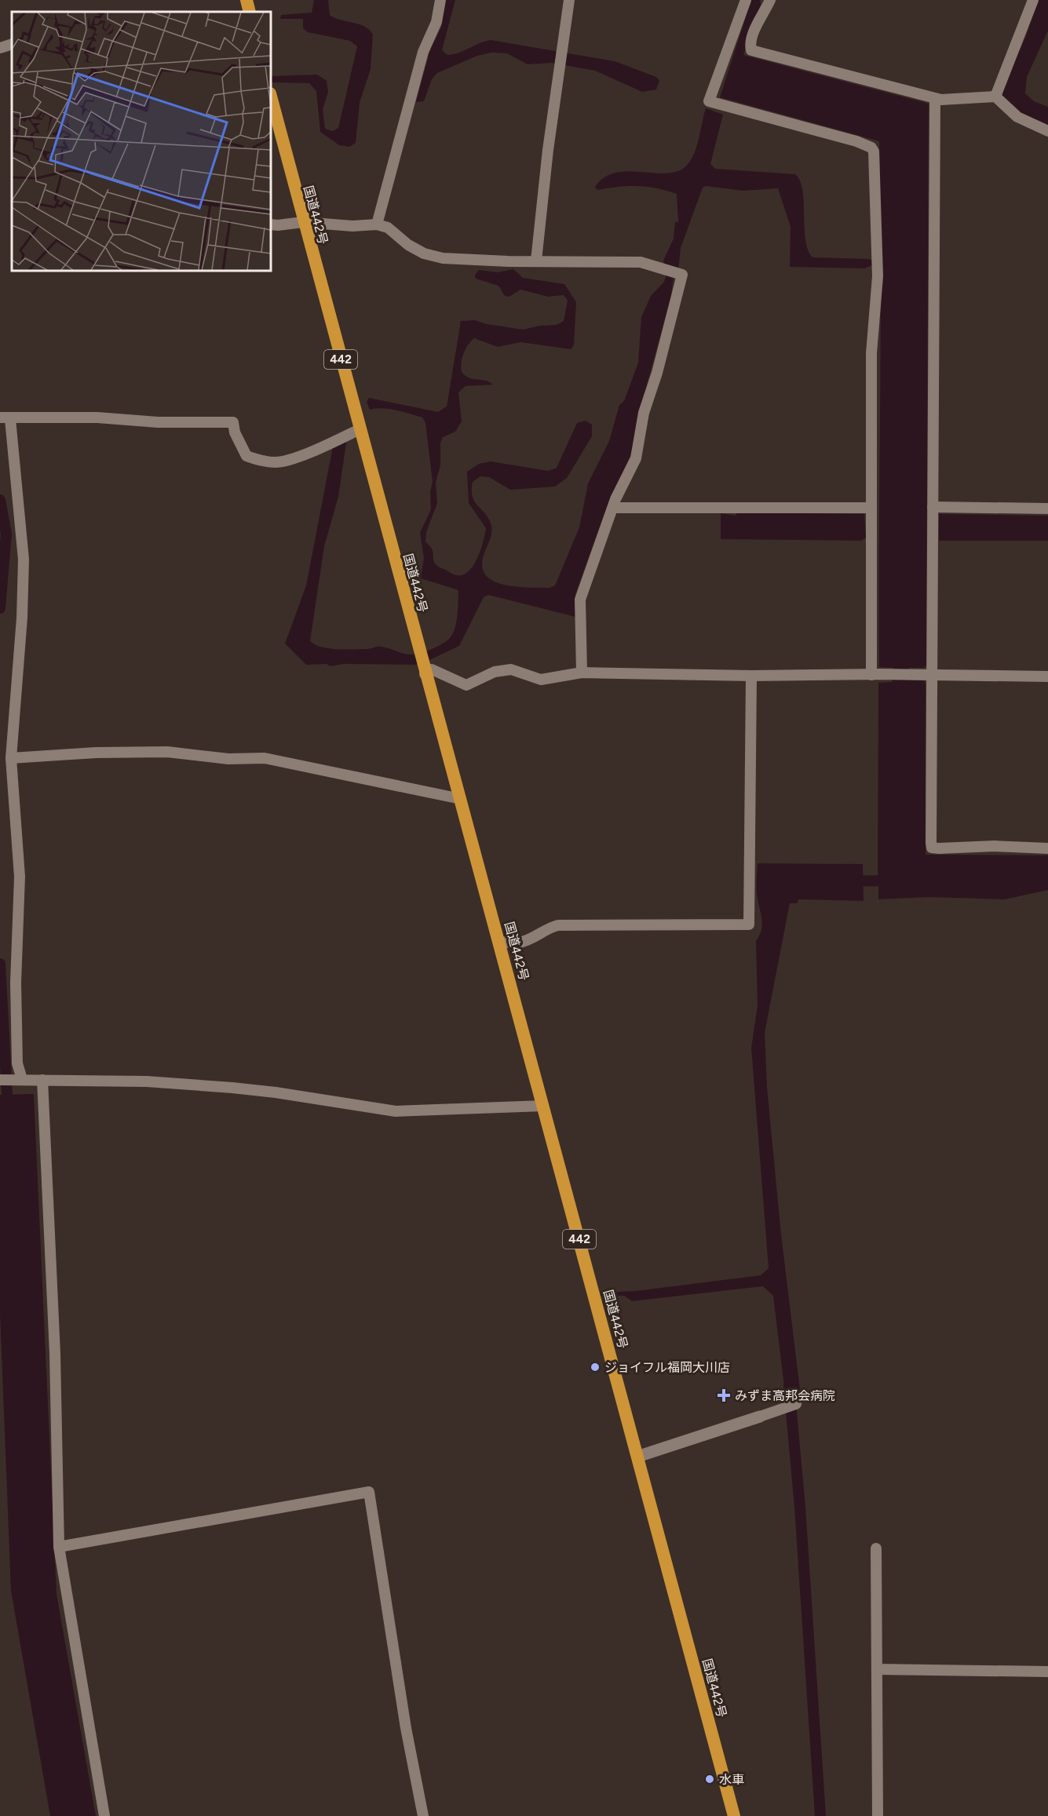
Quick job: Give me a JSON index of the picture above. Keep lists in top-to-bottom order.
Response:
{
  "streets": {
    "highway": ["国道442号", "442"]
  },
  "places": {
    "other": ["ジョイフル福岡大川店", "水車"],
    "health": ["みずま高邦会病院"]
  }
}
